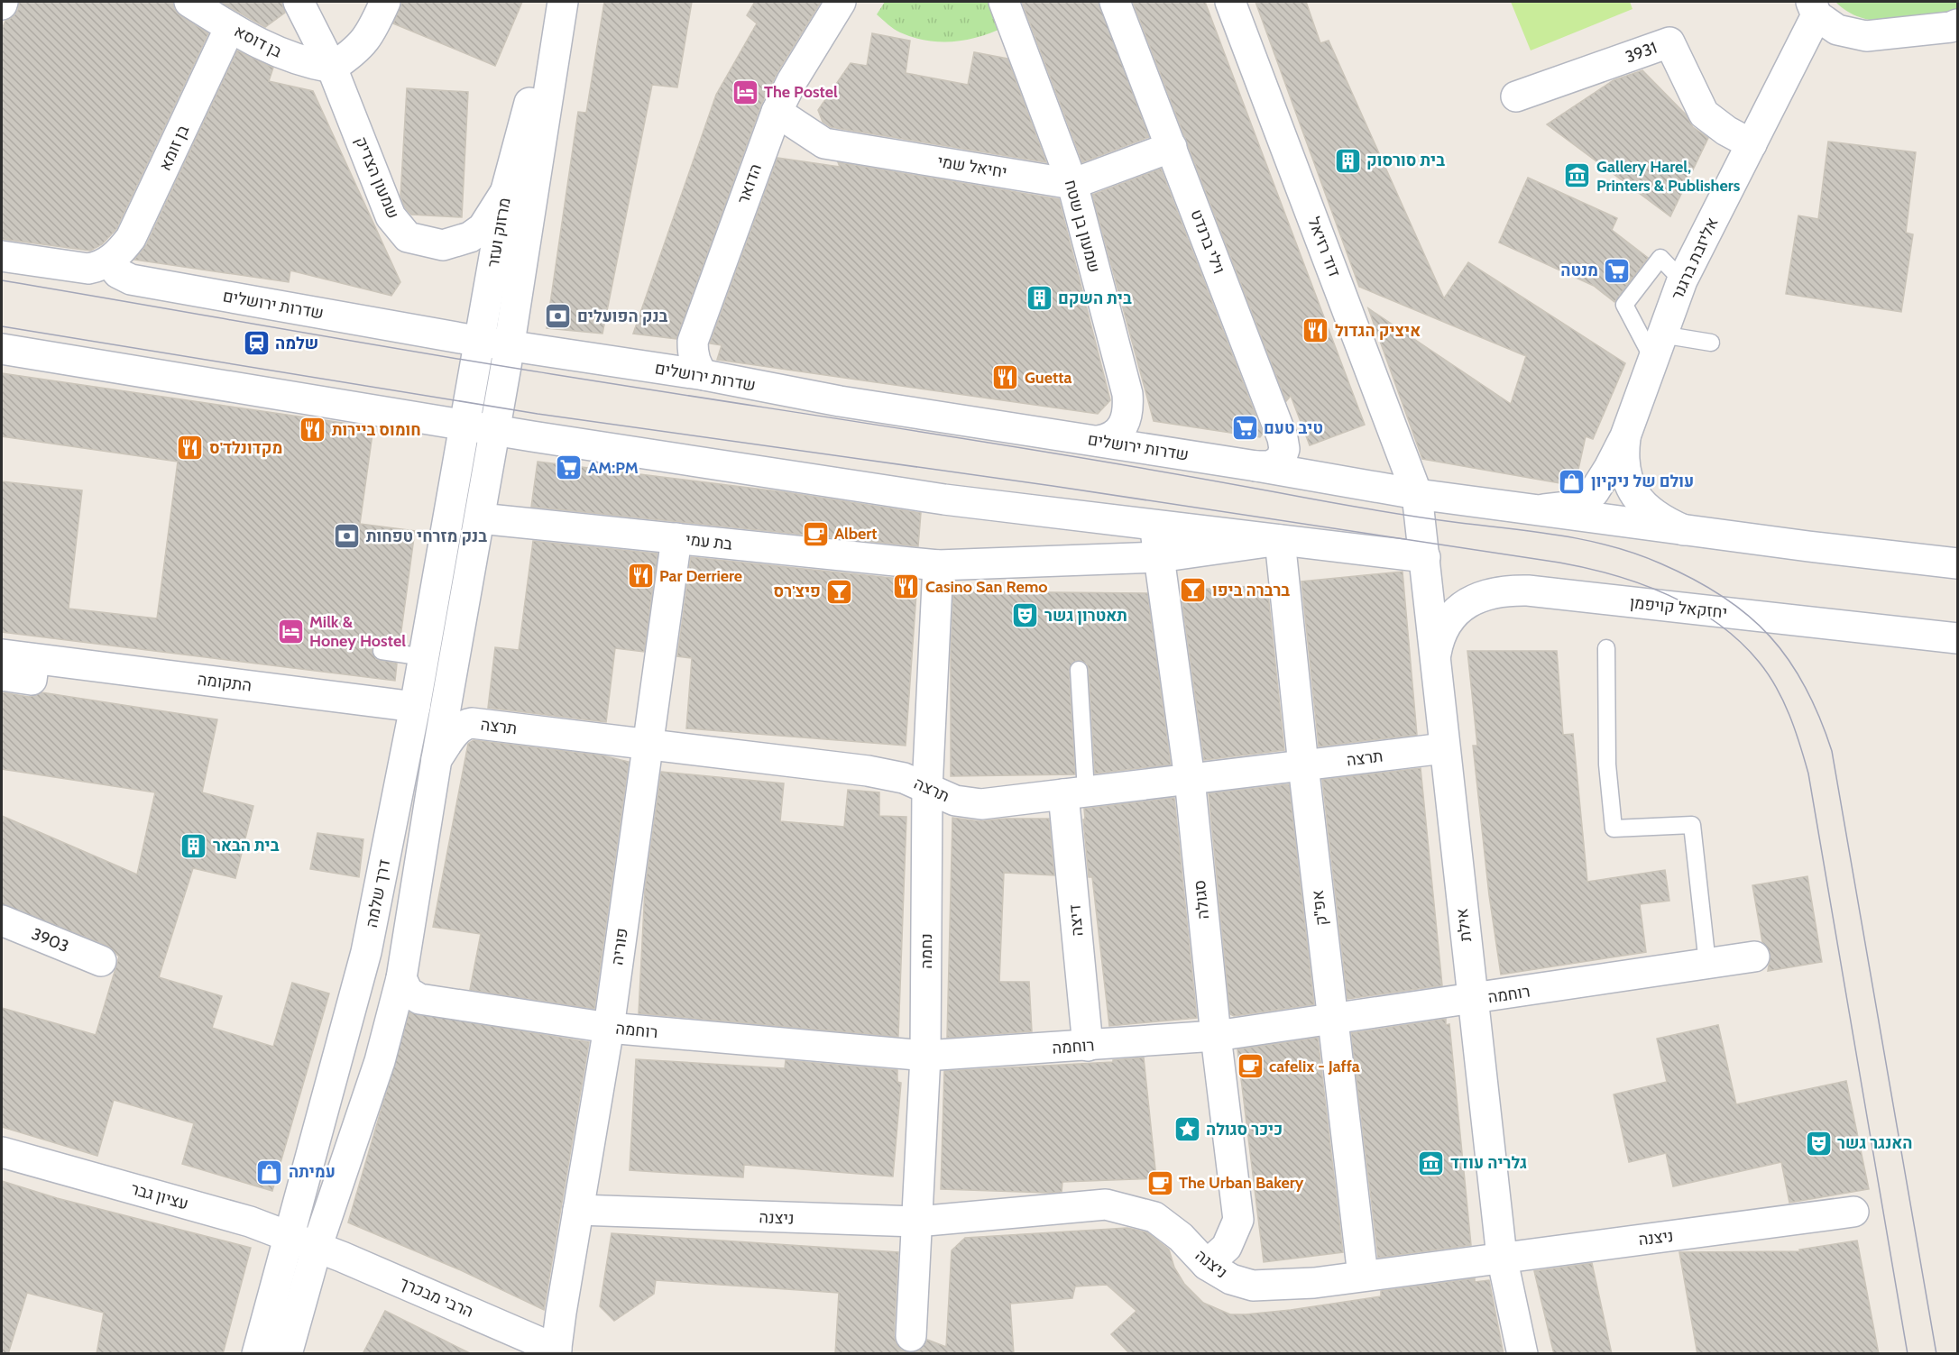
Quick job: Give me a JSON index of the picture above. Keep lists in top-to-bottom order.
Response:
{
  "streets": {
    "street": [
      "בן דוסא",
      "3931",
      "בן זומא",
      "יחיאל שמי",
      "שמעון הצדיק",
      "הדואר",
      "שמעון בן שטח",
      "מרזוק ועזר",
      "וילי ברנדט",
      "דוד רזיאל",
      "אליזבת ברגנר",
      "שדרות ירושלים",
      "בת עמי",
      "יחזקאל קויפמן",
      "התקומה",
      "תרצה",
      "דרך שלמה",
      "סגולה",
      "אפ\"ק",
      "דיצה",
      "אילת",
      "3903",
      "פוריה",
      "נחמה",
      "רוחמה",
      "עציון גבר",
      "ניצנה",
      "הרבי מבכרך"
    ]
  },
  "crossings": [
    ["בן דוסא", "בן זומא"],
    ["בן דוסא", "שמעון הצדיק"],
    ["3931", "אליזבת ברגנר"],
    ["בן זומא", "שדרות ירושלים"],
    ["יחיאל שמי", "הדואר"],
    ["יחיאל שמי", "שמעון בן שטח"],
    ["יחיאל שמי", "וילי ברנדט"],
    ["שמעון הצדיק", "מרזוק ועזר"],
    ["הדואר", "שדרות ירושלים"],
    ["שמעון בן שטח", "שדרות ירושלים"],
    ["מרזוק ועזר", "שדרות ירושלים"],
    ["מרזוק ועזר", "דרך שלמה"],
    ["וילי ברנדט", "שדרות ירושלים"],
    ["דוד רזיאל", "שדרות ירושלים"],
    ["דוד רזיאל", "אילת"],
    ["שדרות ירושלים", "אילת"],
    ["בת עמי", "סגולה"],
    ["בת עמי", "אפ\"ק"],
    ["בת עמי", "פוריה"],
    ["בת עמי", "נחמה"],
    ["יחזקאל קויפמן", "אילת"],
    ["התקומה", "דרך שלמה"],
    ["תרצה", "סגולה"],
    ["תרצה", "אפ\"ק"],
    ["תרצה", "דיצה"],
    ["תרצה", "אילת"],
    ["תרצה", "פוריה"],
    ["תרצה", "נחמה"],
    ["דרך שלמה", "עציון גבר"],
    ["סגולה", "רוחמה"],
    ["סגולה", "ניצנה"],
    ["אפ\"ק", "רוחמה"],
    ["אפ\"ק", "ניצנה"],
    ["דיצה", "רוחמה"],
    ["אילת", "רוחמה"],
    ["אילת", "ניצנה"],
    ["פוריה", "רוחמה"],
    ["פוריה", "ניצנה"],
    ["פוריה", "הרבי מבכרך"],
    ["נחמה", "רוחמה"],
    ["נחמה", "ניצנה"],
    ["עציון גבר", "הרבי מבכרך"]
  ],
  "places": {
    "hotel": ["The Postel", "Milk & Honey Hostel"],
    "building": ["בית סורסוק", "בית השקם", "בית הבאר"],
    "museum": ["Gallery Harel, Printers & Publishers", "גלריה עודד"],
    "supermarket": ["מנטה", "טיב טעם", "AM:PM"],
    "bank": ["בנק הפועלים", "בנק מזרחי טפחות"],
    "restaurant": [
      "איציק הגדול",
      "Guetta",
      "חומוס ביירות",
      "מקדונלד'ס",
      "Par Derriere",
      "Casino San Remo"
    ],
    "station": ["שלמה"],
    "shop": ["עולם של ניקיון", "עמיתה"],
    "cafe": ["Albert", "cafelix - Jaffa", "The Urban Bakery"],
    "bar": ["ברברה ביפו", "פיצ'רס"],
    "theatre": ["תאטרון גשר", "האנגר גשר"],
    "place": ["כיכר סגולה"]
  }
}
